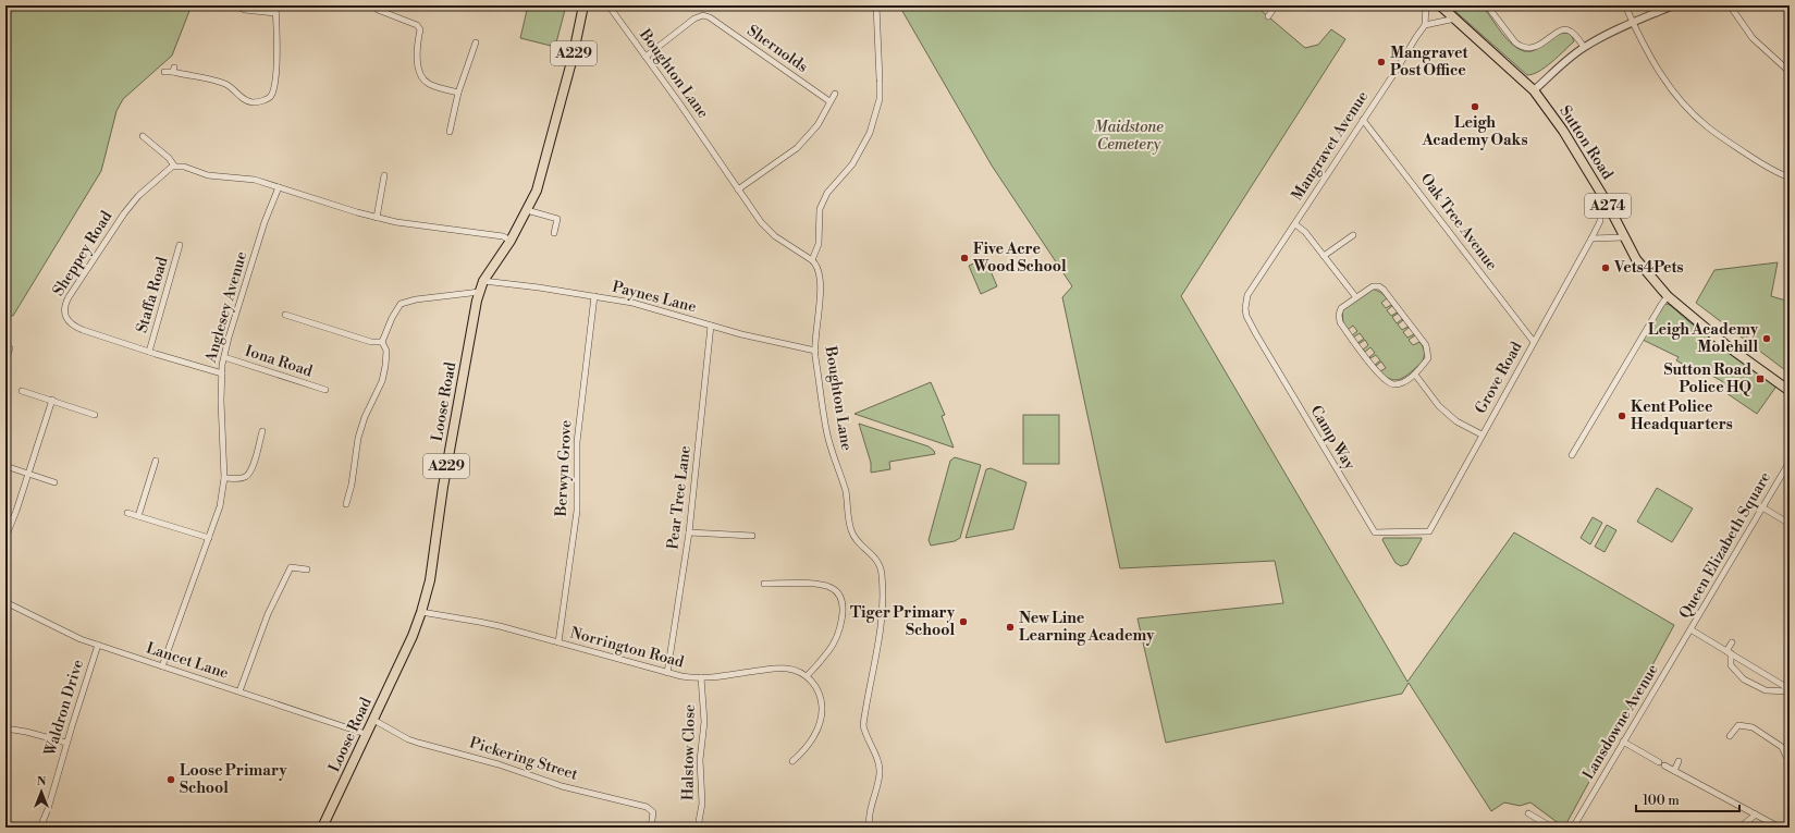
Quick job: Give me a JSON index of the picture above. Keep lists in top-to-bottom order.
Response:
{
  "streets": {
    "main road": [
      "A229",
      "Sutton Road",
      "A274",
      "Loose Road"
    ],
    "street": [
      "Shernolds",
      "Boughton Lane",
      "Mangravet Avenue",
      "Oak Tree Avenue",
      "Sheppey Road",
      "Staffa Road",
      "Paynes Lane",
      "Anglesey Avenue",
      "Iona Road",
      "Grove Road",
      "Camp Way",
      "Berwyn Grove",
      "Pear Tree Lane",
      "Queen Elizabeth Square",
      "Norrington Road",
      "Lancet Lane",
      "Waldron Drive",
      "Lansdowne Avenue",
      "Halstow Close",
      "Pickering Street"
    ]
  },
  "crossings": [
    ["Shernolds", "Boughton Lane"],
    ["Boughton Lane", "Paynes Lane"],
    ["Sutton Road", "Grove Road"],
    ["Mangravet Avenue", "Oak Tree Avenue"],
    ["Mangravet Avenue", "Camp Way"],
    ["Oak Tree Avenue", "Grove Road"],
    ["Sheppey Road", "Staffa Road"],
    ["Sheppey Road", "Anglesey Avenue"],
    ["Paynes Lane", "Loose Road"],
    ["Paynes Lane", "Berwyn Grove"],
    ["Paynes Lane", "Pear Tree Lane"],
    ["Anglesey Avenue", "Iona Road"],
    ["Anglesey Avenue", "Lancet Lane"],
    ["Grove Road", "Camp Way"],
    ["Loose Road", "Norrington Road"],
    ["Loose Road", "Lancet Lane"],
    ["Loose Road", "Pickering Street"],
    ["Berwyn Grove", "Norrington Road"],
    ["Pear Tree Lane", "Norrington Road"],
    ["Queen Elizabeth Square", "Lansdowne Avenue"],
    ["Norrington Road", "Halstow Close"],
    ["Lancet Lane", "Waldron Drive"]
  ],
  "parks": ["Maidstone Cemetery"],
  "places": {
    "other": [
      "Mangravet Post Office",
      "Leigh Academy Oaks",
      "Five Acre Wood School",
      "Vets4Pets",
      "Leigh Academy Molehill",
      "Kent Police Headquarters",
      "Tiger Primary School",
      "New Line Learning Academy",
      "Loose Primary School"
    ],
    "transit": ["Sutton Road Police HQ"]
  },
  "scale_bar": "100 m",
  "north": "top"
}
